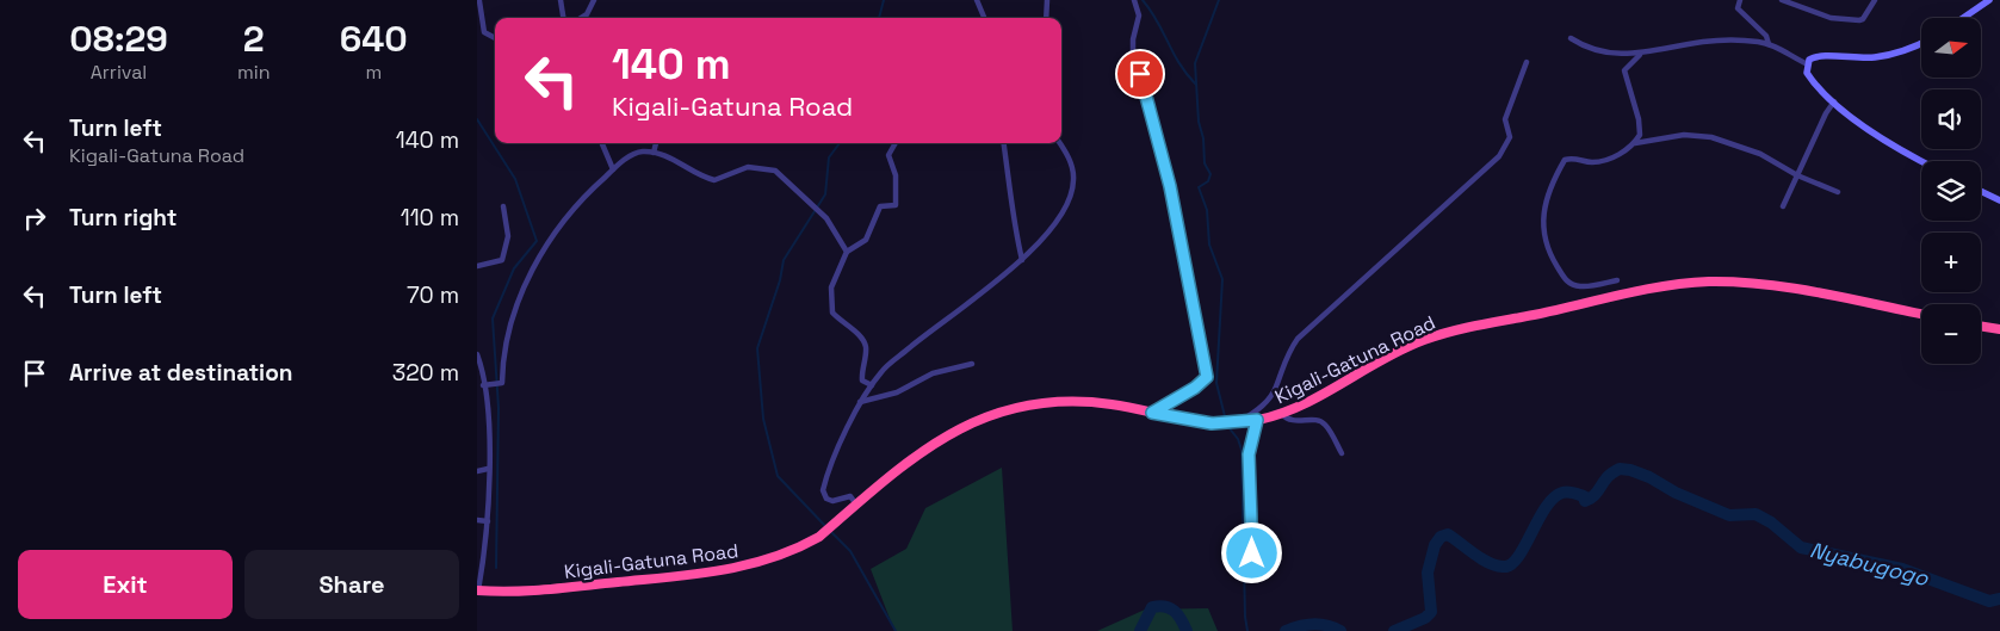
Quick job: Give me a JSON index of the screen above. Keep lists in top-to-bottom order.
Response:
{
  "streets": {
    "highway": ["Kigali-Gatuna Road"]
  },
  "water": ["Nyabugogo"],
  "north": "right",
  "page": {
    "eta": [
      "08:29",
      "Arrival",
      "2",
      "min",
      "640",
      "m"
    ],
    "map_buttons": ["+", "−"],
    "turn": ["140 m", "Kigali-Gatuna Road"],
    "list": [
      {
        "name": "Turn left",
        "note": "Kigali-Gatuna Road",
        "value": "140 m"
      },
      {
        "name": "Turn right",
        "value": "110 m"
      },
      {
        "name": "Turn left",
        "value": "70 m"
      },
      {
        "name": "Arrive at destination",
        "value": "320 m"
      }
    ],
    "buttons": ["Exit", "Share"]
  }
}
